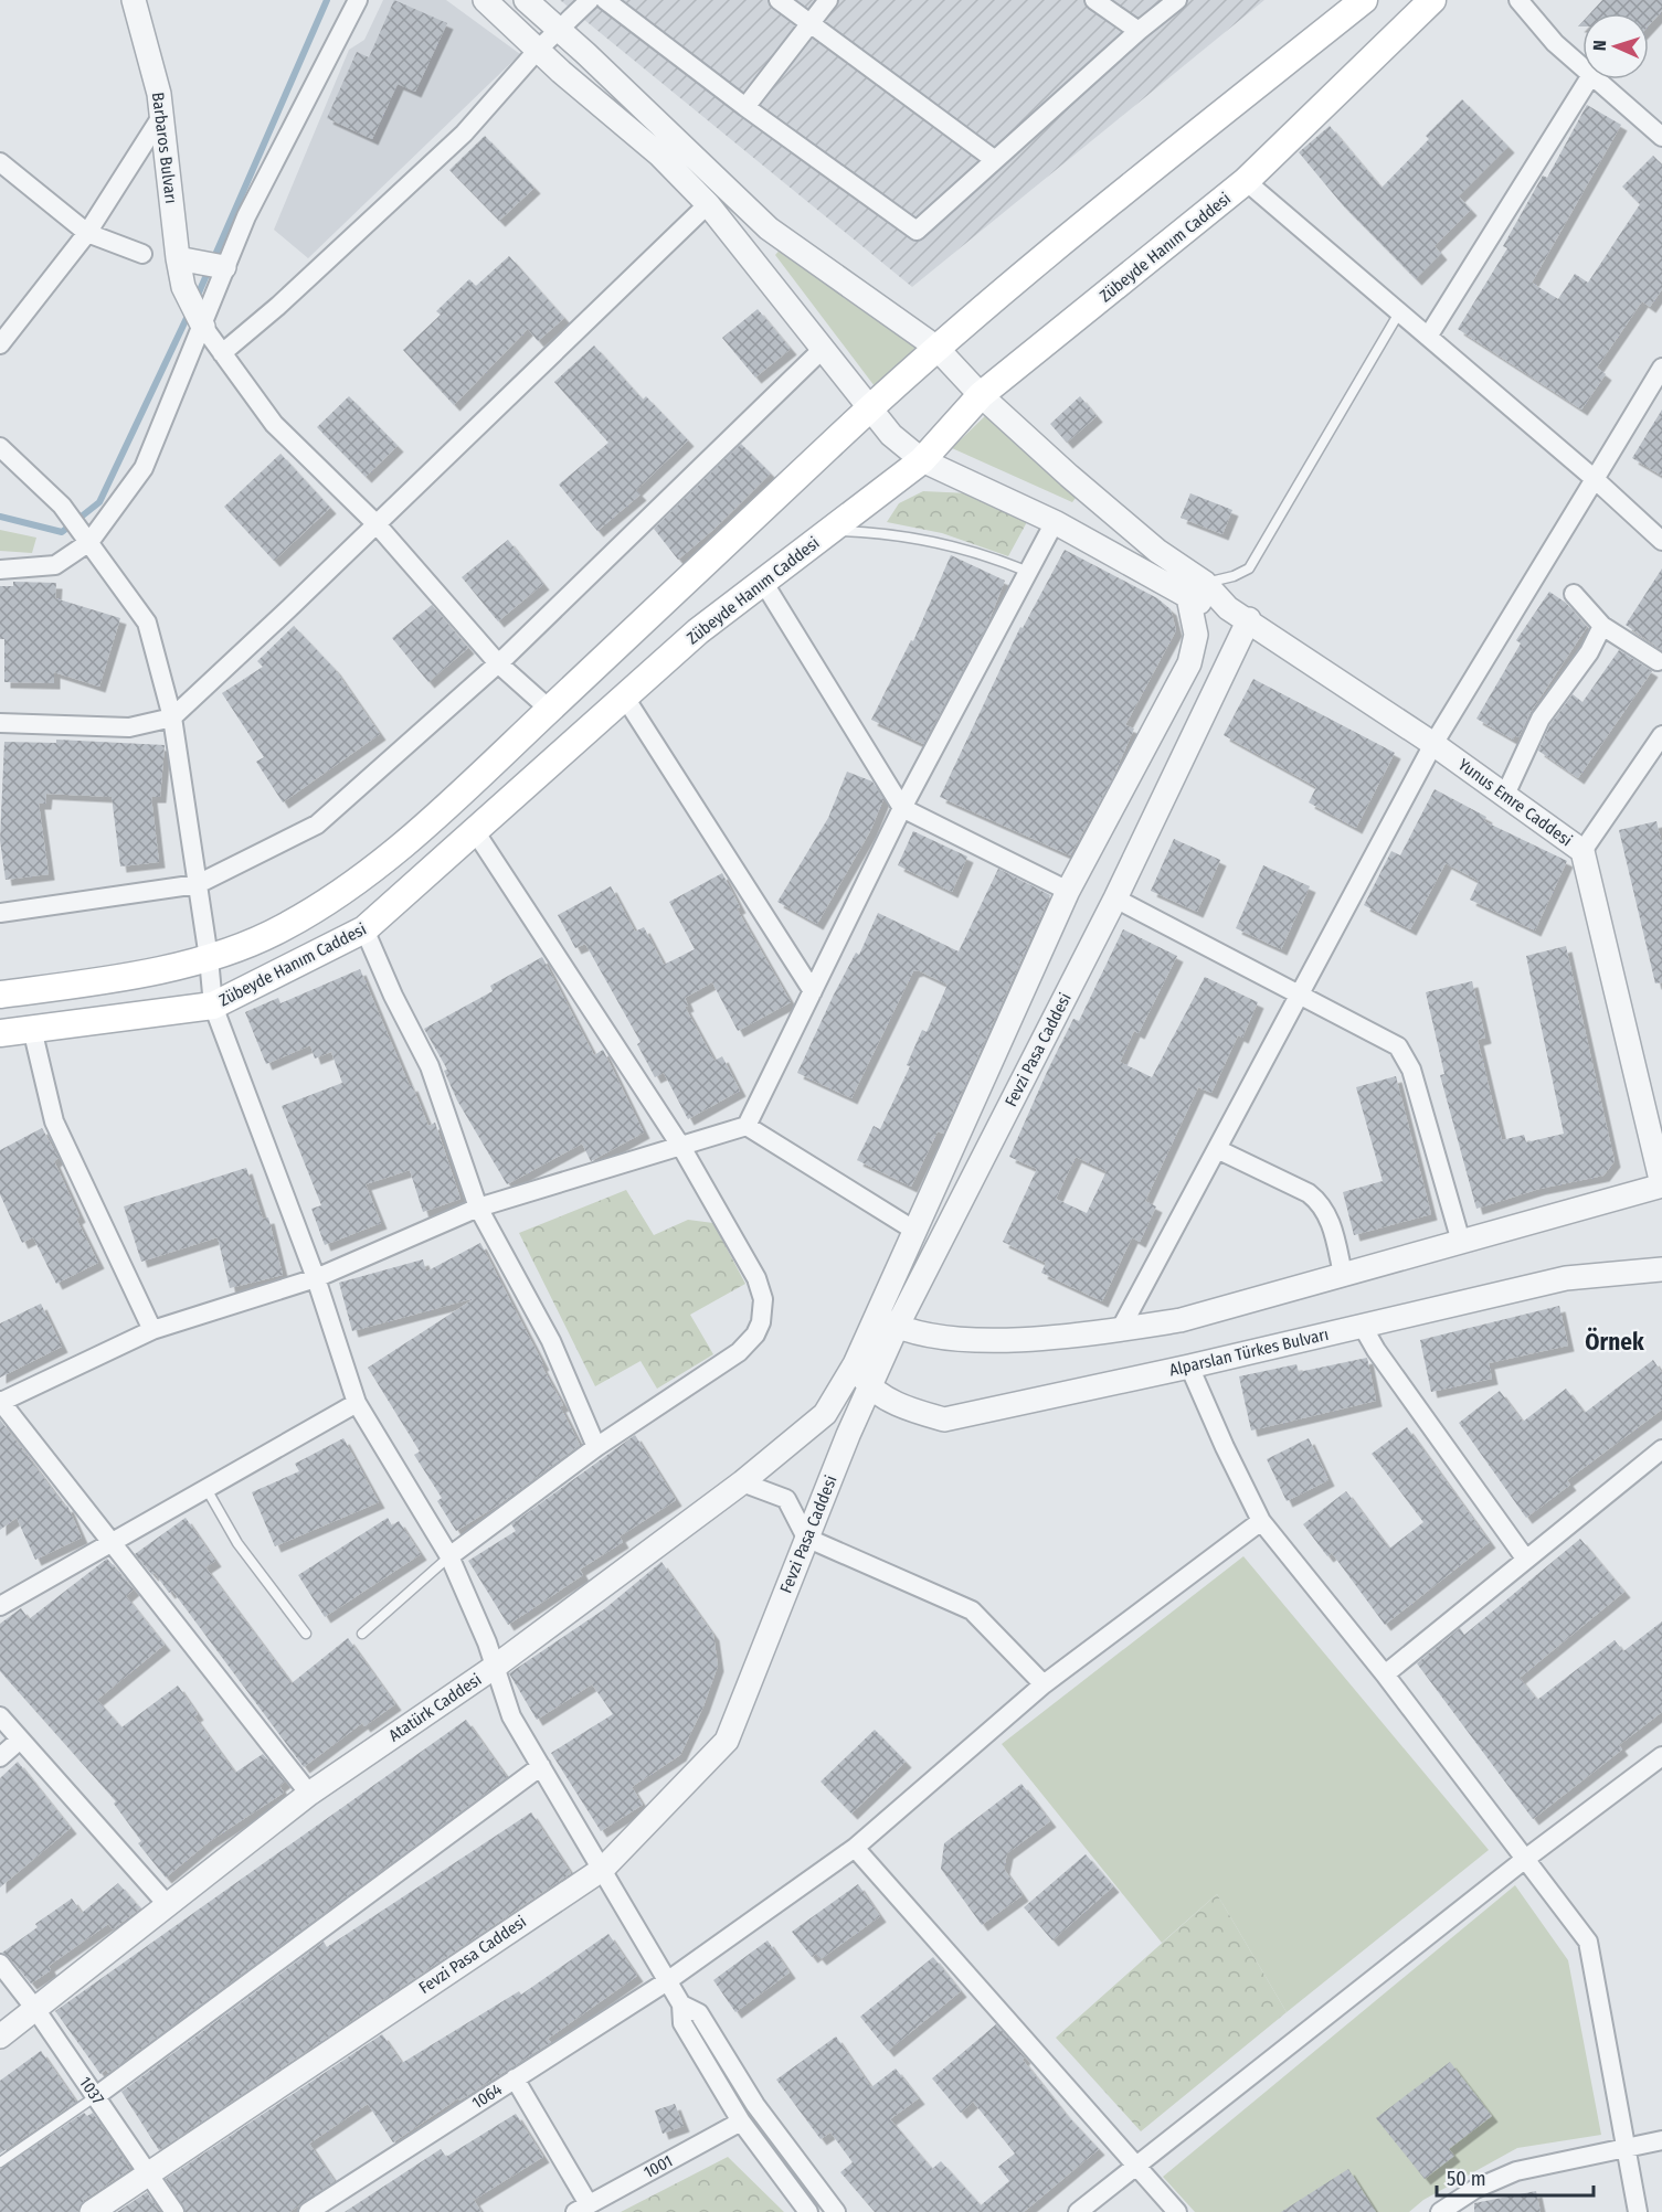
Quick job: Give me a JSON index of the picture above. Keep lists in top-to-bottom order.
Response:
{
  "streets": {
    "main road": ["Zübeyde Hanım Caddesi"],
    "street": [
      "Barbaros Bulvarı",
      "Yunus Emre Caddesi",
      "Fevzi Pasa Caddesi",
      "Alparslan Türkes Bulvarı",
      "Atatürk Caddesi",
      "1037",
      "1064",
      "1001"
    ]
  },
  "crossings": [
    ["Yunus Emre Caddesi", "Fevzi Pasa Caddesi"],
    ["Fevzi Pasa Caddesi", "Alparslan Türkes Bulvarı"],
    ["Fevzi Pasa Caddesi", "1037"],
    ["Atatürk Caddesi", "1037"]
  ],
  "districts": ["Örnek"],
  "scale_bar": "50 m",
  "north": "left"
}
